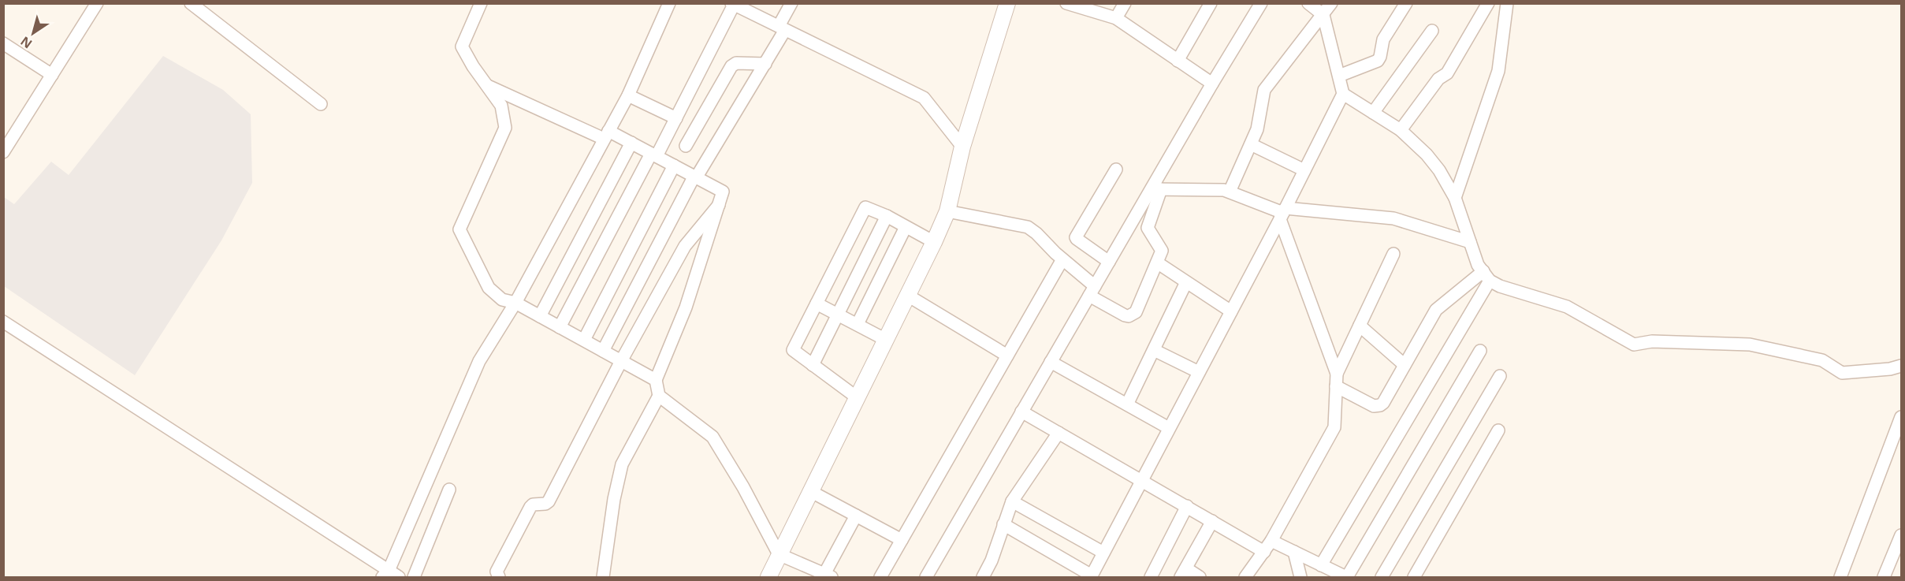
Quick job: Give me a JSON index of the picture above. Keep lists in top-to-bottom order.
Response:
{
  "north": "bottom left"
}
